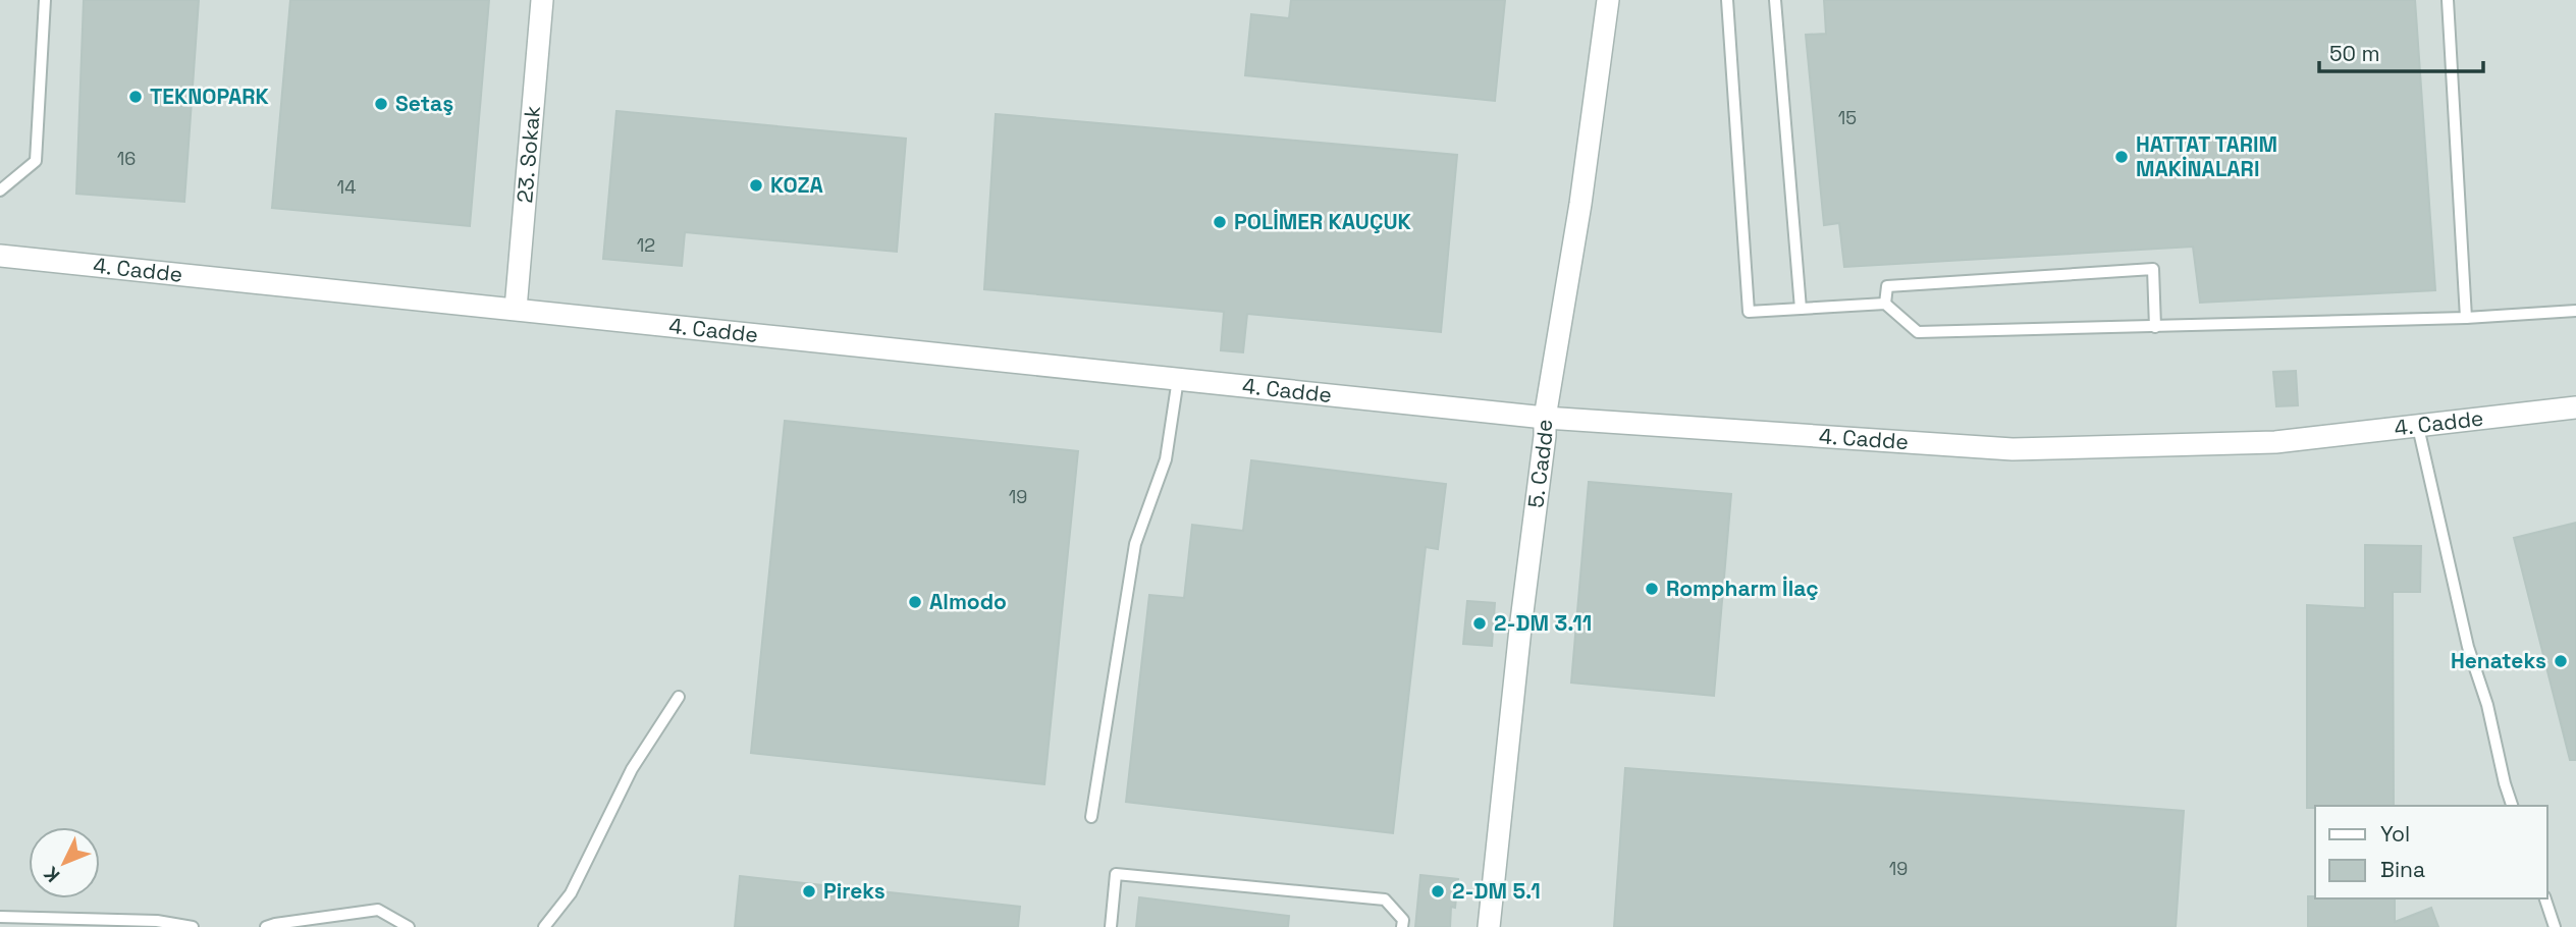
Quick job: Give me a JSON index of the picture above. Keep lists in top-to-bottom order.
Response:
{
  "streets": {
    "street": ["23. Sokak", "4. Cadde", "5. Cadde"]
  },
  "crossings": [
    ["23. Sokak", "4. Cadde"],
    ["4. Cadde", "5. Cadde"]
  ],
  "places": [
    "TEKNOPARK",
    "Setaş",
    "HATTAT TARIM MAKİNALARI",
    "KOZA",
    "POLİMER KAUÇUK",
    "Rompharm İlaç",
    "Almodo",
    "2-DM 3.11",
    "Henateks",
    "Pireks",
    "2-DM 5.1"
  ],
  "house_numbers": [
    "15",
    "16",
    "14",
    "12",
    "19",
    "19"
  ],
  "legend": ["Yol", "Bina"],
  "scale_bar": "50 m",
  "north": "bottom left"
}
